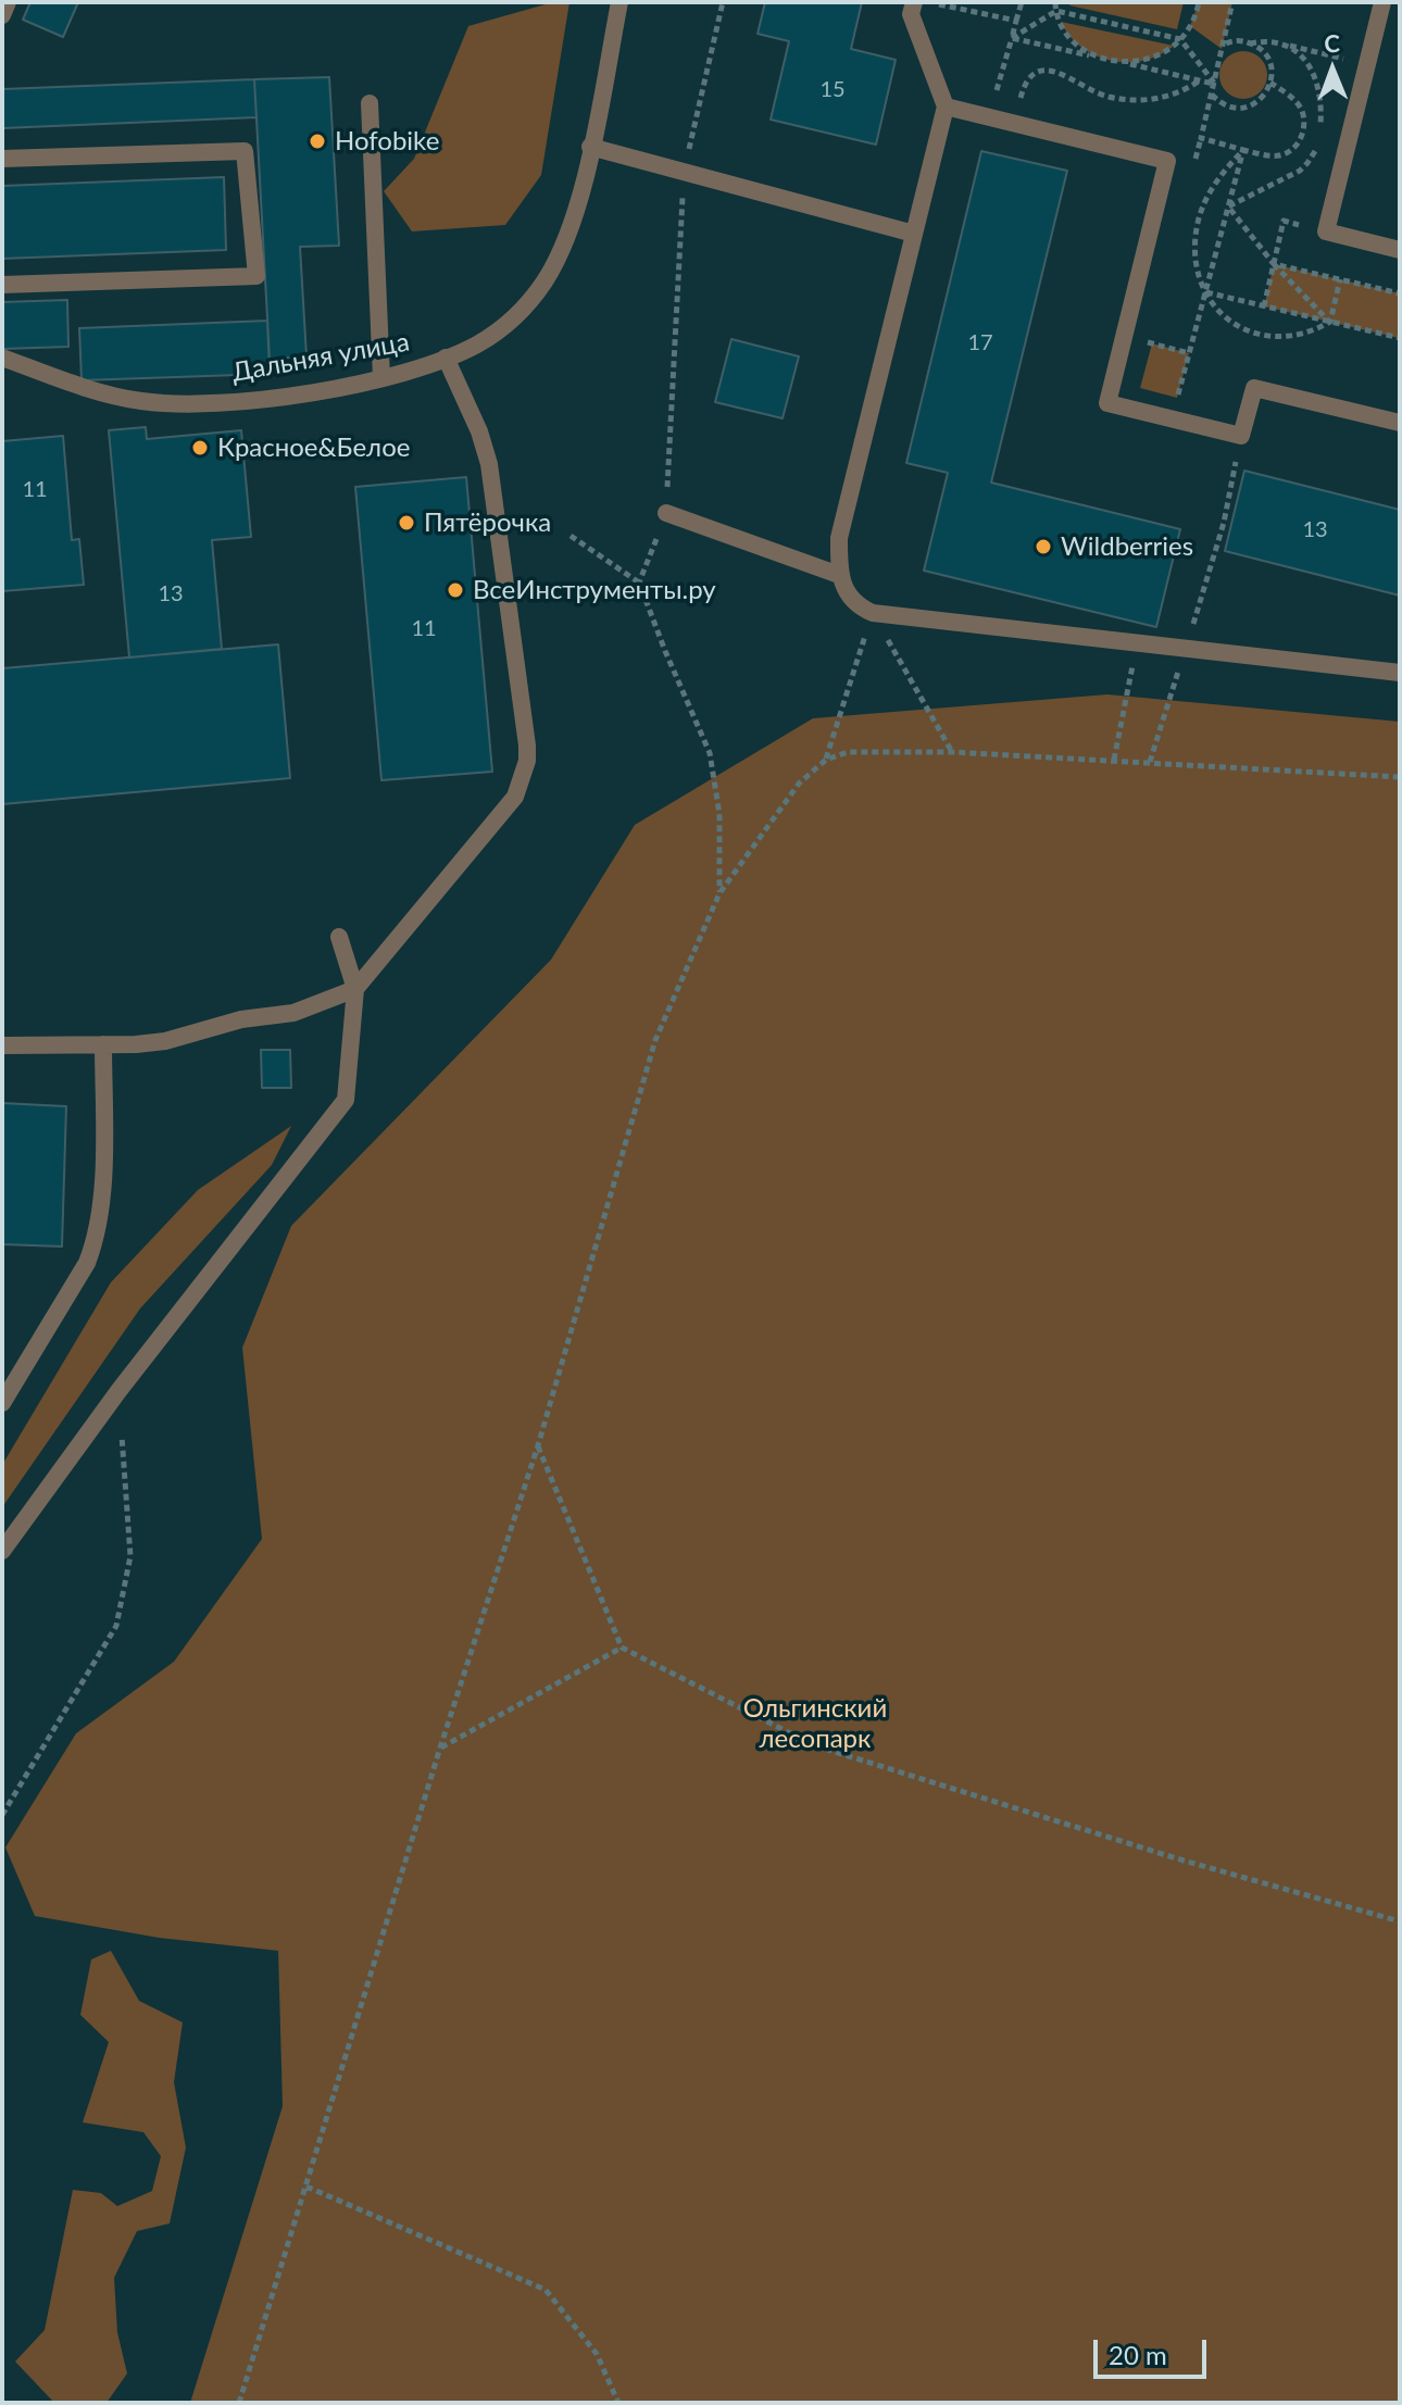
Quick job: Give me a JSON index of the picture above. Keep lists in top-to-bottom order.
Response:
{
  "streets": {
    "street": ["Дальняя улица"]
  },
  "parks": ["Ольгинский лесопарк"],
  "places": [
    "Hofobike",
    "Красное&Белое",
    "Пятёрочка",
    "Wildberries",
    "ВсеИнструменты.ру"
  ],
  "house_numbers": [
    "15",
    "17",
    "11",
    "13",
    "13",
    "11"
  ],
  "scale_bar": "20 m",
  "north": "top"
}
